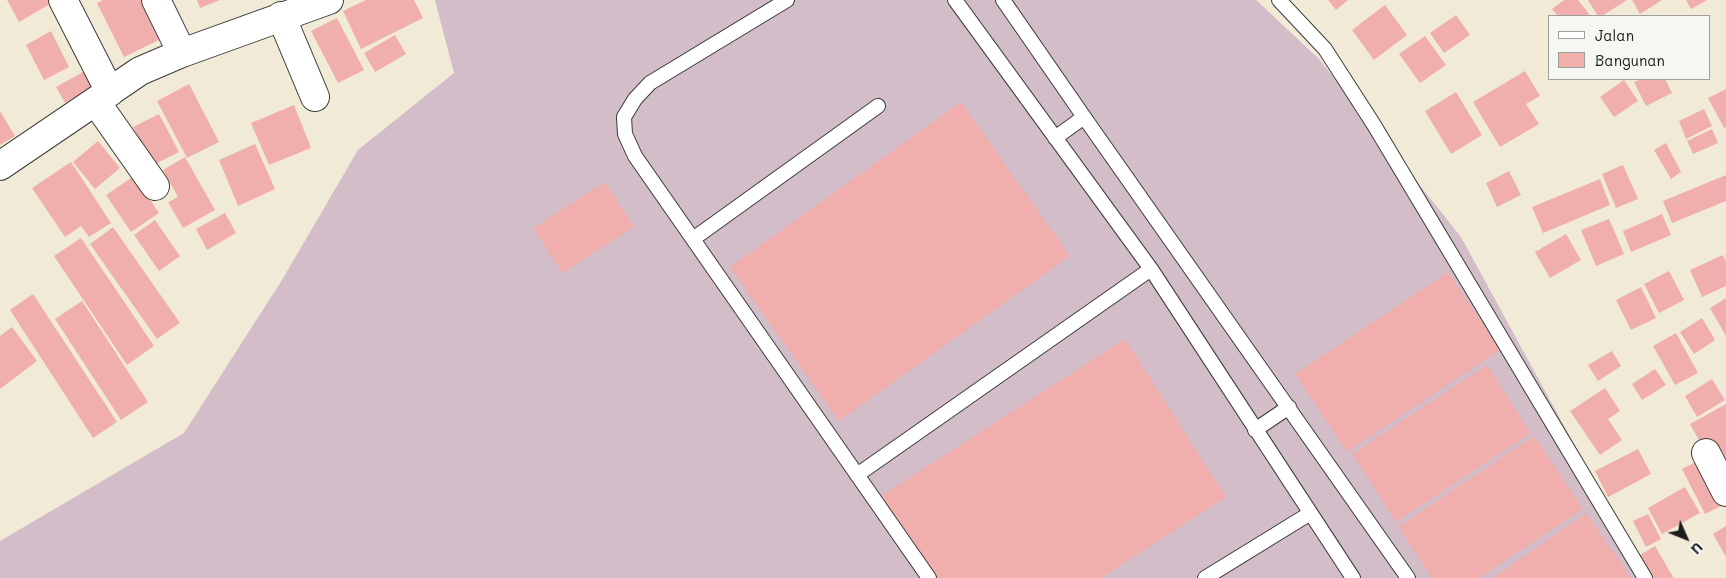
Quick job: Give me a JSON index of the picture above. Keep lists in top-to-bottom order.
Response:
{
  "legend": ["Jalan", "Bangunan"],
  "north": "bottom right"
}
